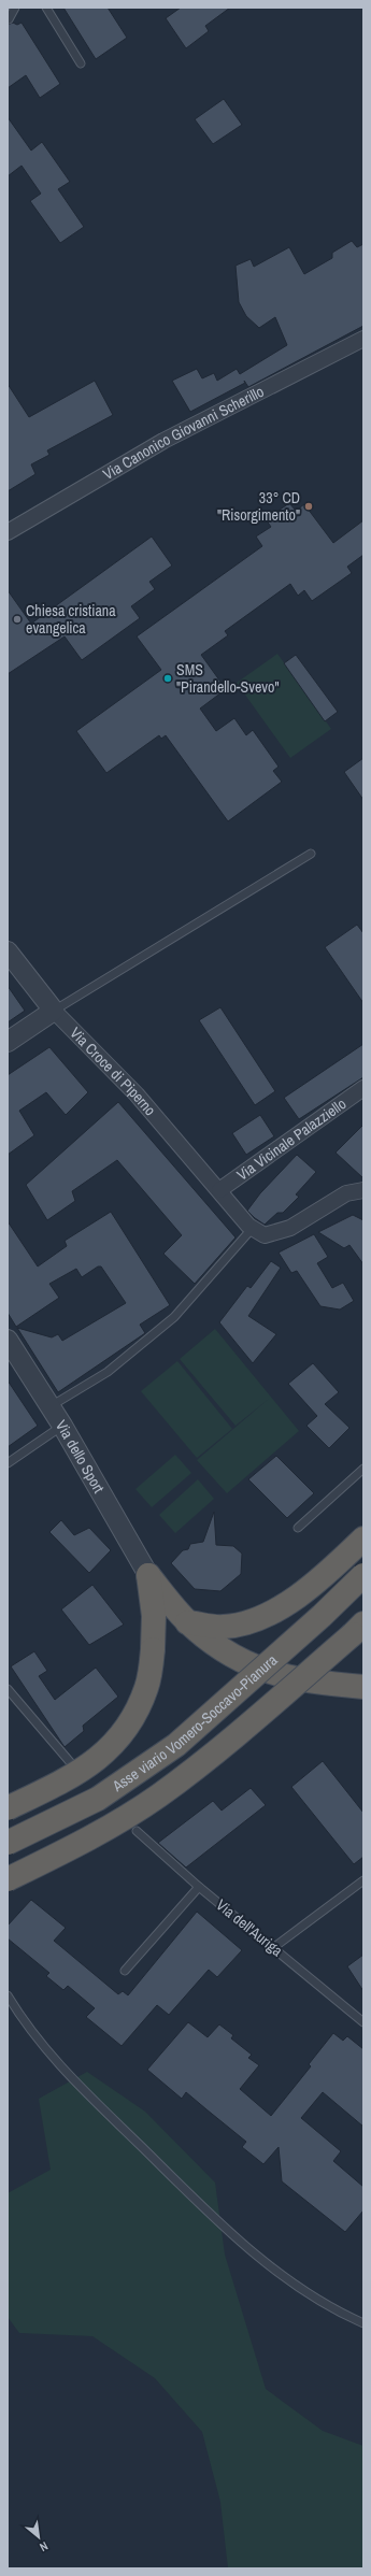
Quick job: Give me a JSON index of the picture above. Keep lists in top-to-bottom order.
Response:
{
  "streets": {
    "highway": ["Asse viario Vomero-Soccavo-Pianura"],
    "street": [
      "Via Canonico Giovanni Scherillo",
      "Via Croce di Piperno",
      "Via Vicinale Palazziello",
      "Via dello Sport"
    ],
    "lane": ["Via dell'Auriga"]
  },
  "crossings": [
    ["Via Croce di Piperno", "Via Vicinale Palazziello"]
  ],
  "places": ["33° CD \"Risorgimento\"", "Chiesa cristiana evangelica", "SMS \"Pirandello-Svevo\""],
  "north": "bottom right"
}
